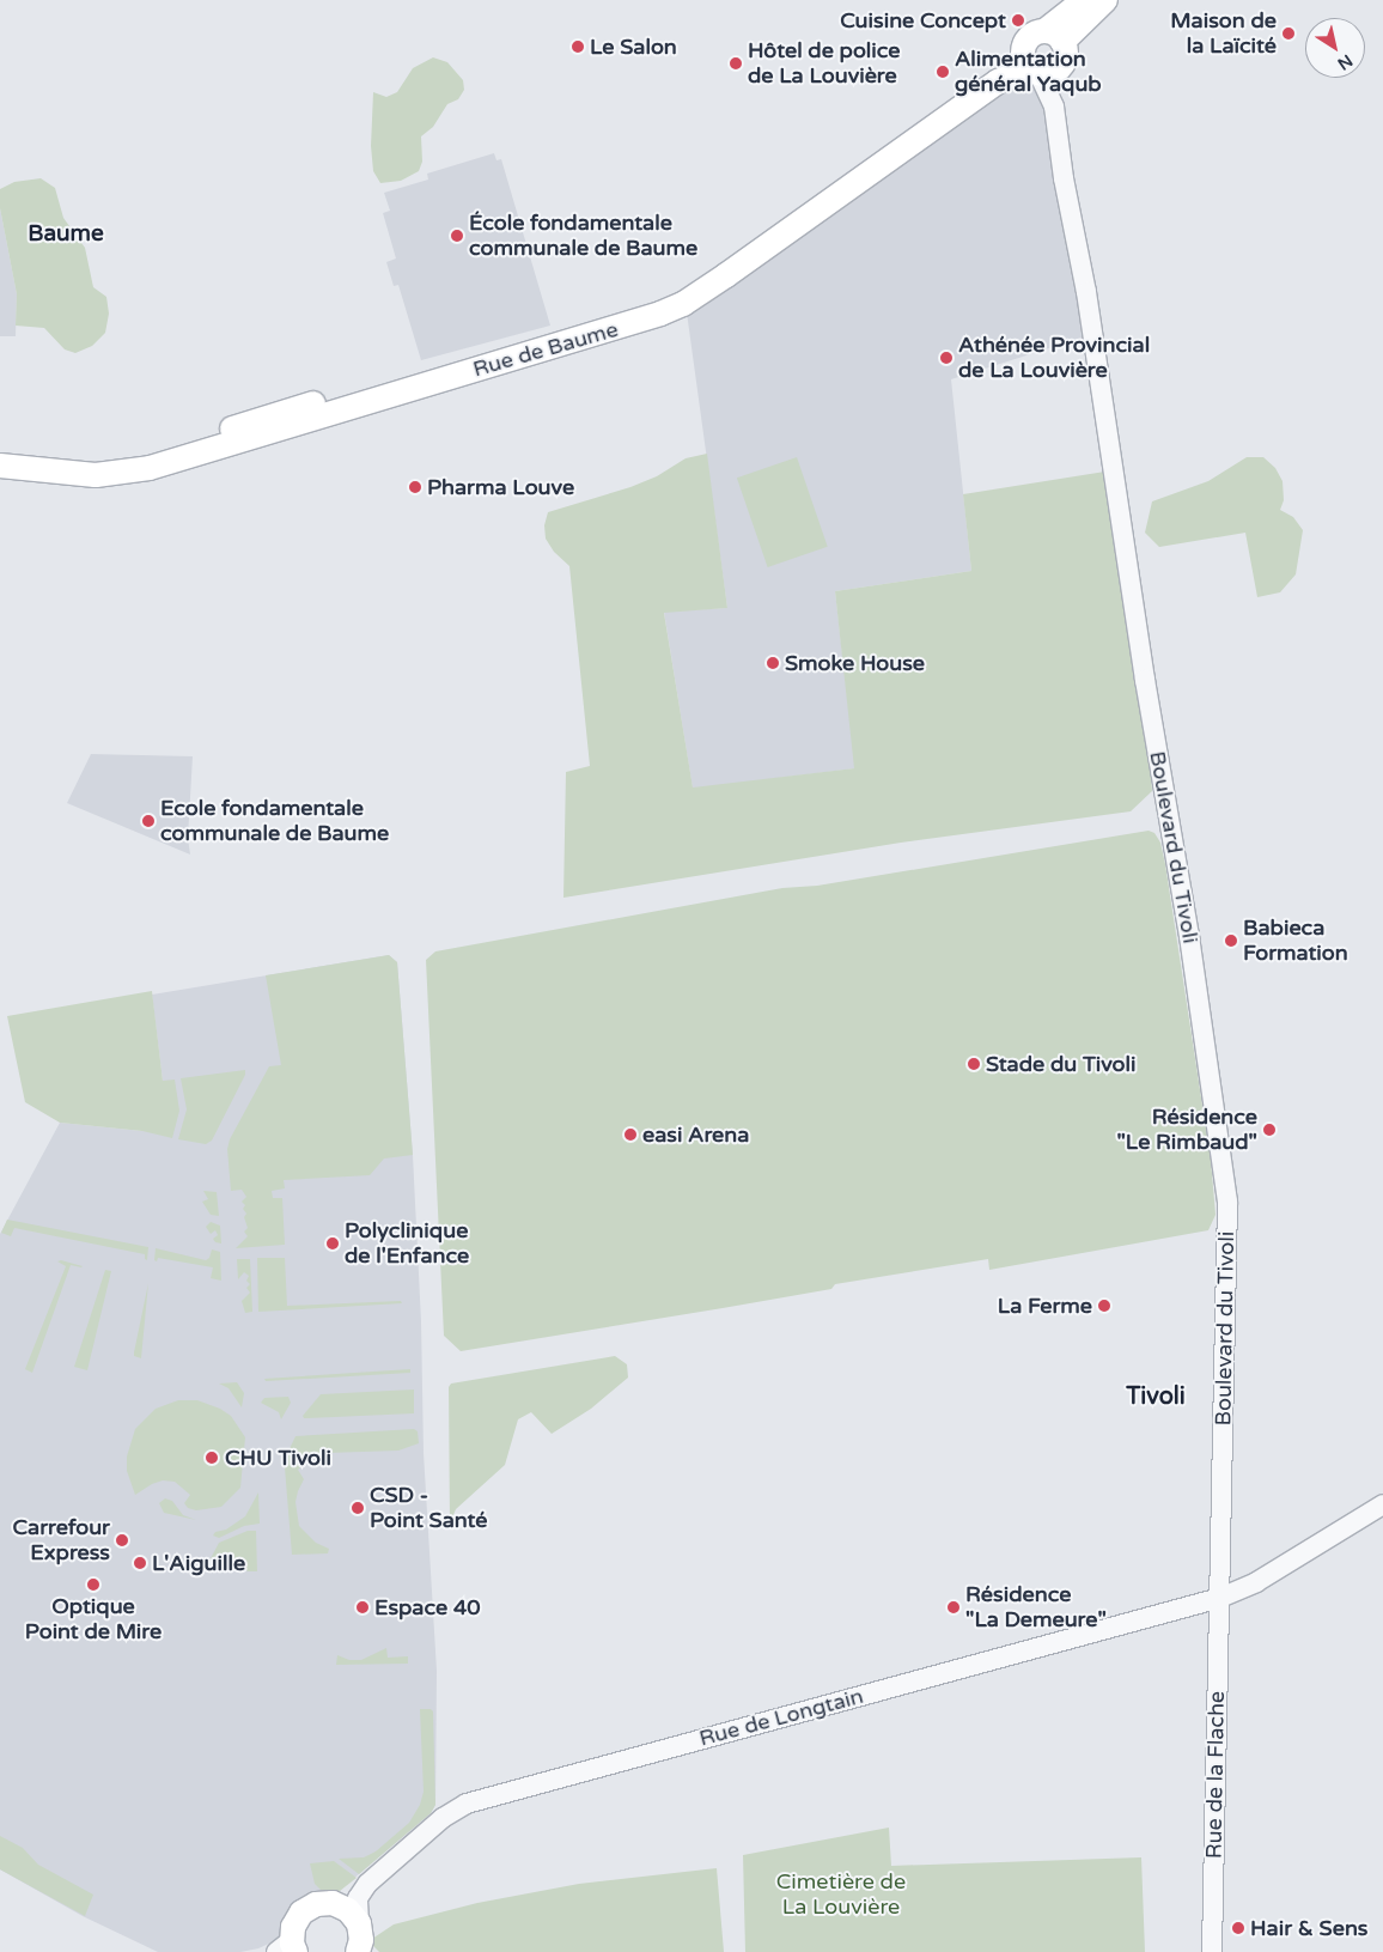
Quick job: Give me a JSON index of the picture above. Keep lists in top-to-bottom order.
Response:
{
  "streets": {
    "main road": ["Rue de Baume"],
    "street": ["Boulevard du Tivoli", "Rue de Longtain", "Rue de la Flache"]
  },
  "crossings": [
    ["Rue de Baume", "Boulevard du Tivoli"],
    ["Boulevard du Tivoli", "Rue de Longtain"],
    ["Boulevard du Tivoli", "Rue de la Flache"],
    ["Rue de Longtain", "Rue de la Flache"]
  ],
  "districts": ["Baume", "Tivoli"],
  "parks": ["Cimetière de La Louvière"],
  "places": [
    "Cuisine Concept",
    "Maison de la Laïcité",
    "Le Salon",
    "Hôtel de police de La Louvière",
    "Alimentation général Yaqub",
    "École fondamentale communale de Baume",
    "Athénée Provincial de La Louvière",
    "Pharma Louve",
    "Smoke House",
    "Ecole fondamentale communale de Baume",
    "Babieca Formation",
    "Stade du Tivoli",
    "Résidence \"Le Rimbaud\"",
    "easi Arena",
    "Polyclinique de l'Enfance",
    "La Ferme",
    "CHU Tivoli",
    "CSD - Point Santé",
    "Carrefour Express",
    "L'Aiguille",
    "Optique Point de Mire",
    "Espace 40",
    "Résidence \"La Demeure\"",
    "Hair & Sens"
  ],
  "north": "bottom right"
}
